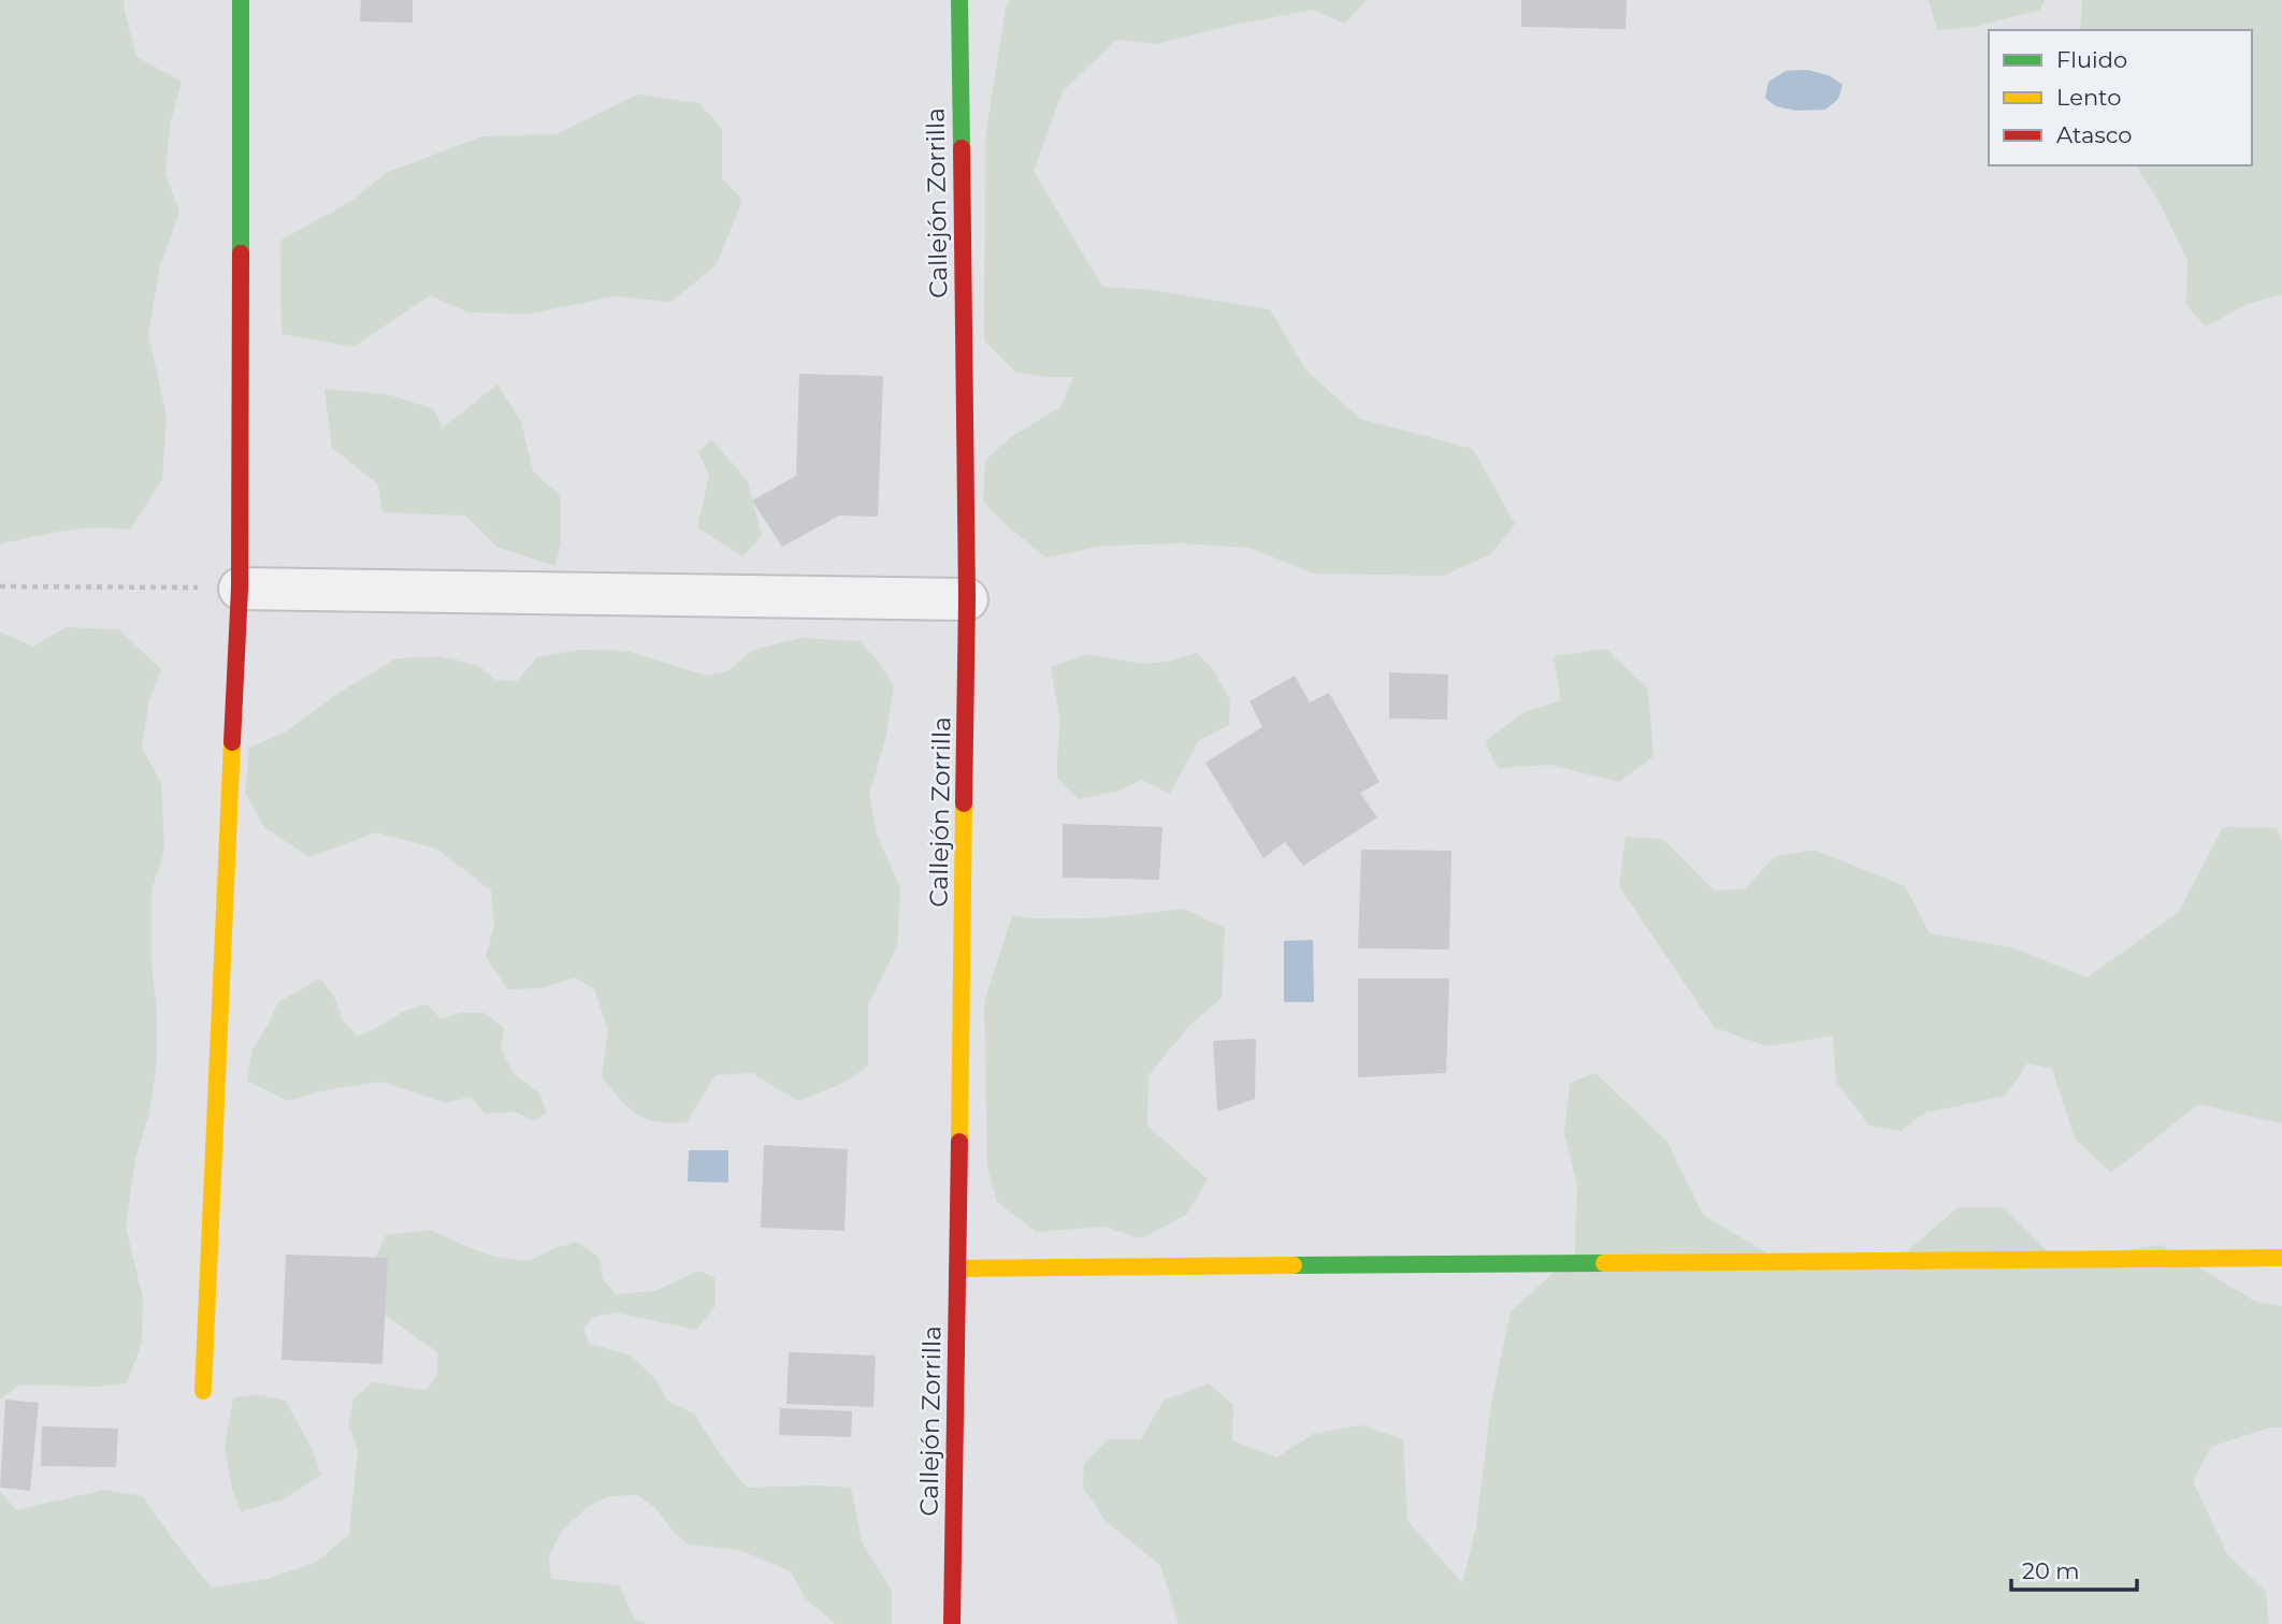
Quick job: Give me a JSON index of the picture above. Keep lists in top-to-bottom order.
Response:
{
  "streets": {
    "street": ["Callejón Zorrilla"]
  },
  "legend": ["Fluido", "Lento", "Atasco"],
  "scale_bar": "20 m"
}
